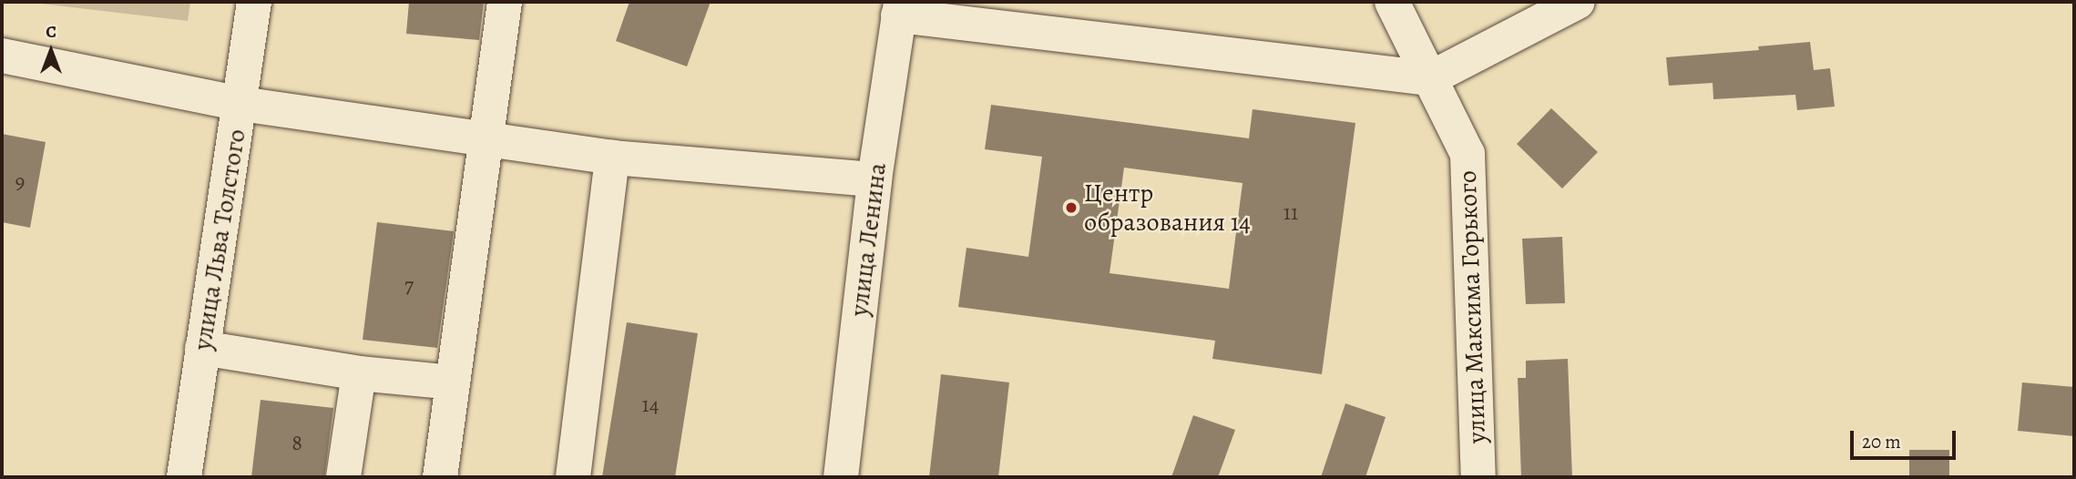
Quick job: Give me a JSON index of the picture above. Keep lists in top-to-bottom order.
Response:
{
  "streets": {
    "street": ["улица Льва Толстого", "улица Ленина", "улица Максима Горького"]
  },
  "places": ["Центр образования 14"],
  "house_numbers": [
    "9",
    "11",
    "7",
    "14",
    "8"
  ],
  "scale_bar": "20 m",
  "north": "top"
}
